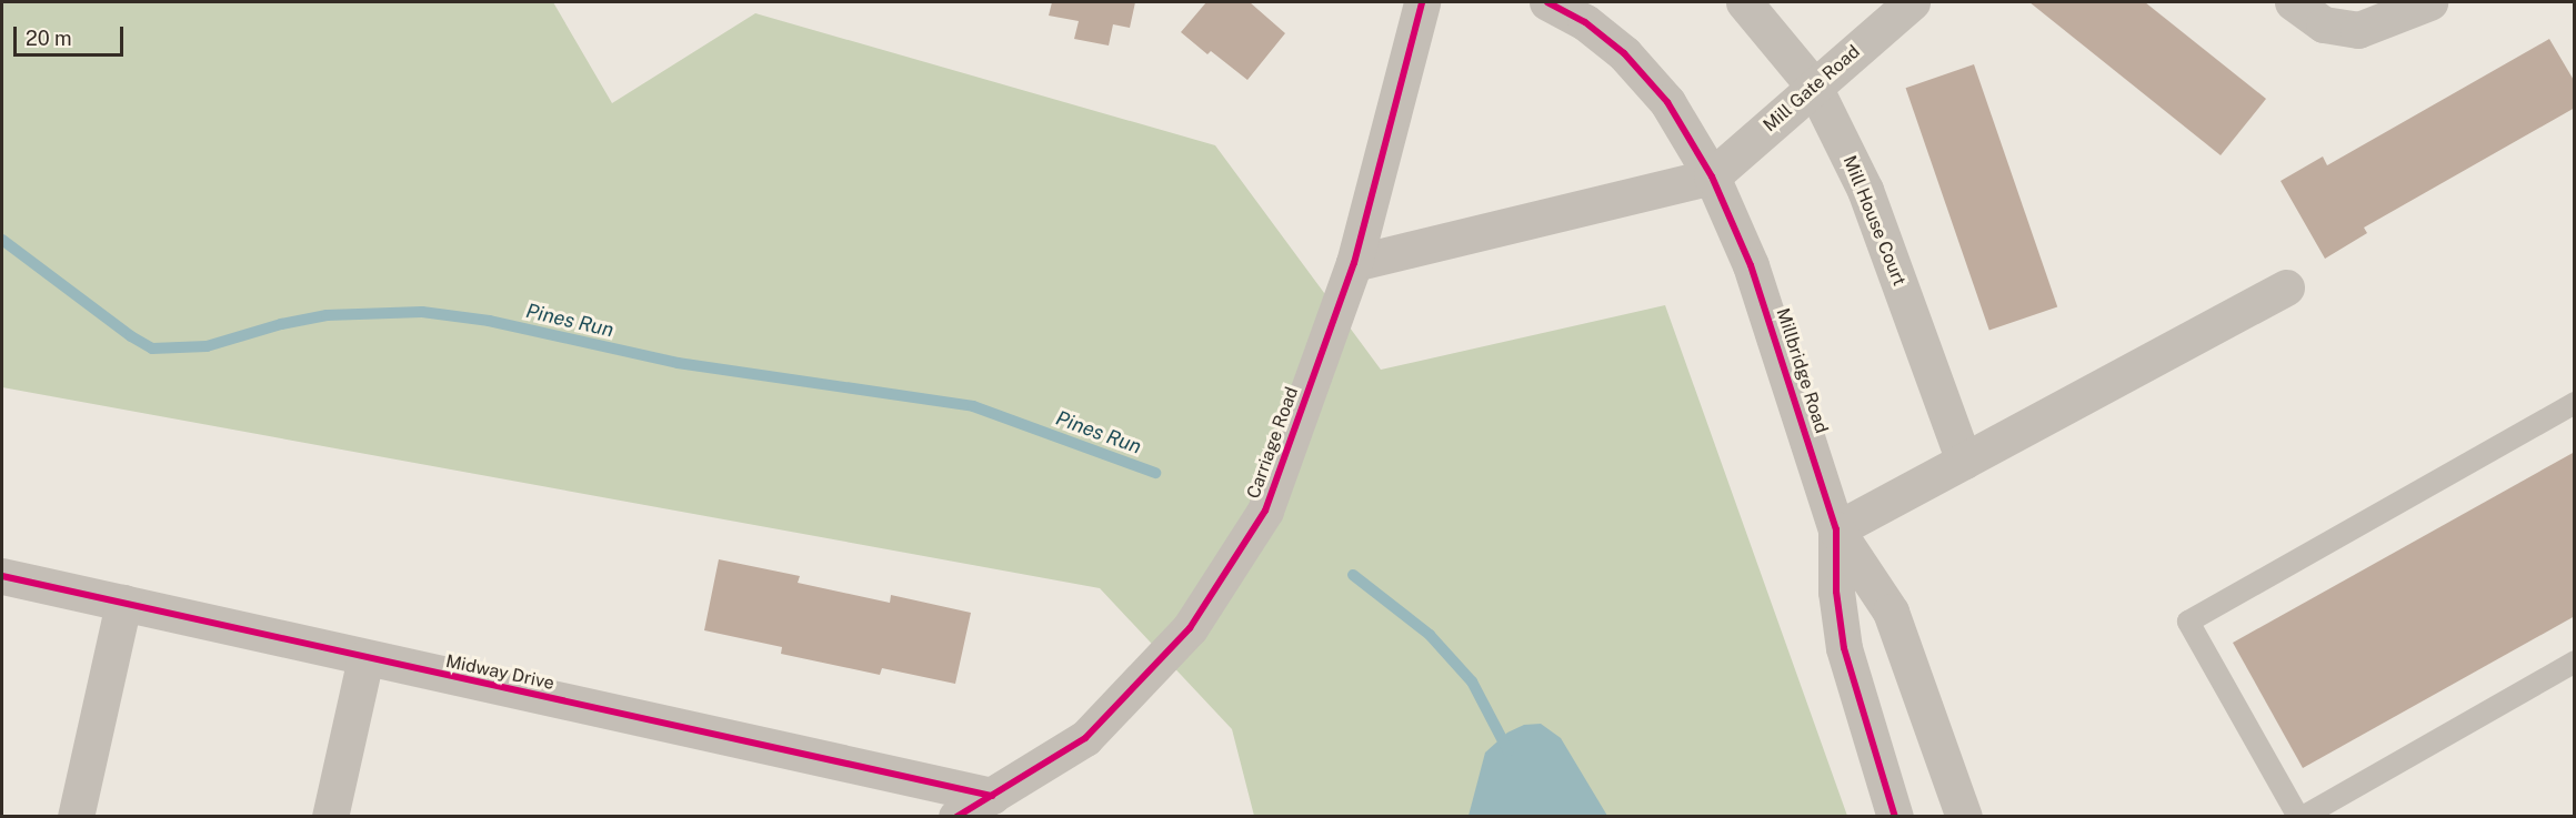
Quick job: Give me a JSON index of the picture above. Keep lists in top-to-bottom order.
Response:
{
  "streets": {
    "street": [
      "Mill Gate Road",
      "Mill House Court",
      "Millbridge Road",
      "Carriage Road",
      "Midway Drive"
    ]
  },
  "crossings": [
    ["Mill Gate Road", "Mill House Court"],
    ["Mill Gate Road", "Millbridge Road"],
    ["Carriage Road", "Midway Drive"]
  ],
  "water": ["Pines Run"],
  "scale_bar": "20 m"
}
